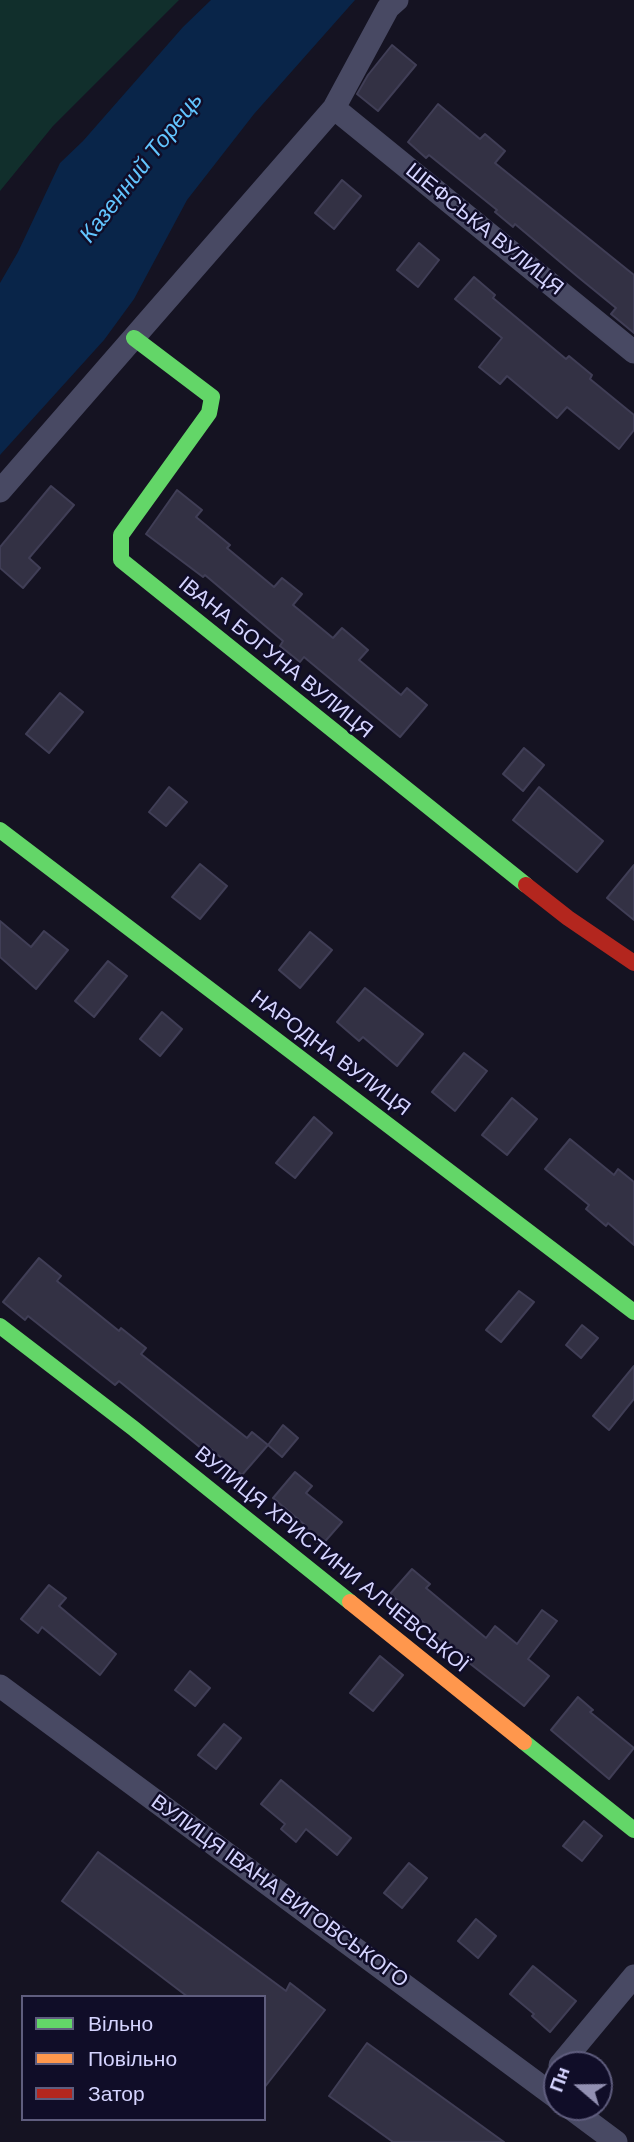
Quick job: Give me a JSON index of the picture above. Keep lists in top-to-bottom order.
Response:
{
  "streets": {
    "street": [
      "ШЕФСЬКА ВУЛИЦЯ",
      "ІВАНА БОГУНА ВУЛИЦЯ",
      "НАРОДНА ВУЛИЦЯ",
      "ВУЛИЦЯ ХРИСТИНИ АЛЧЕВСЬКОЇ",
      "ВУЛИЦЯ ІВАНА ВИГОВСЬКОГО"
    ]
  },
  "water": ["Казенний Торець"],
  "legend": ["Вільно", "Повільно", "Затор"],
  "north": "left"
}
